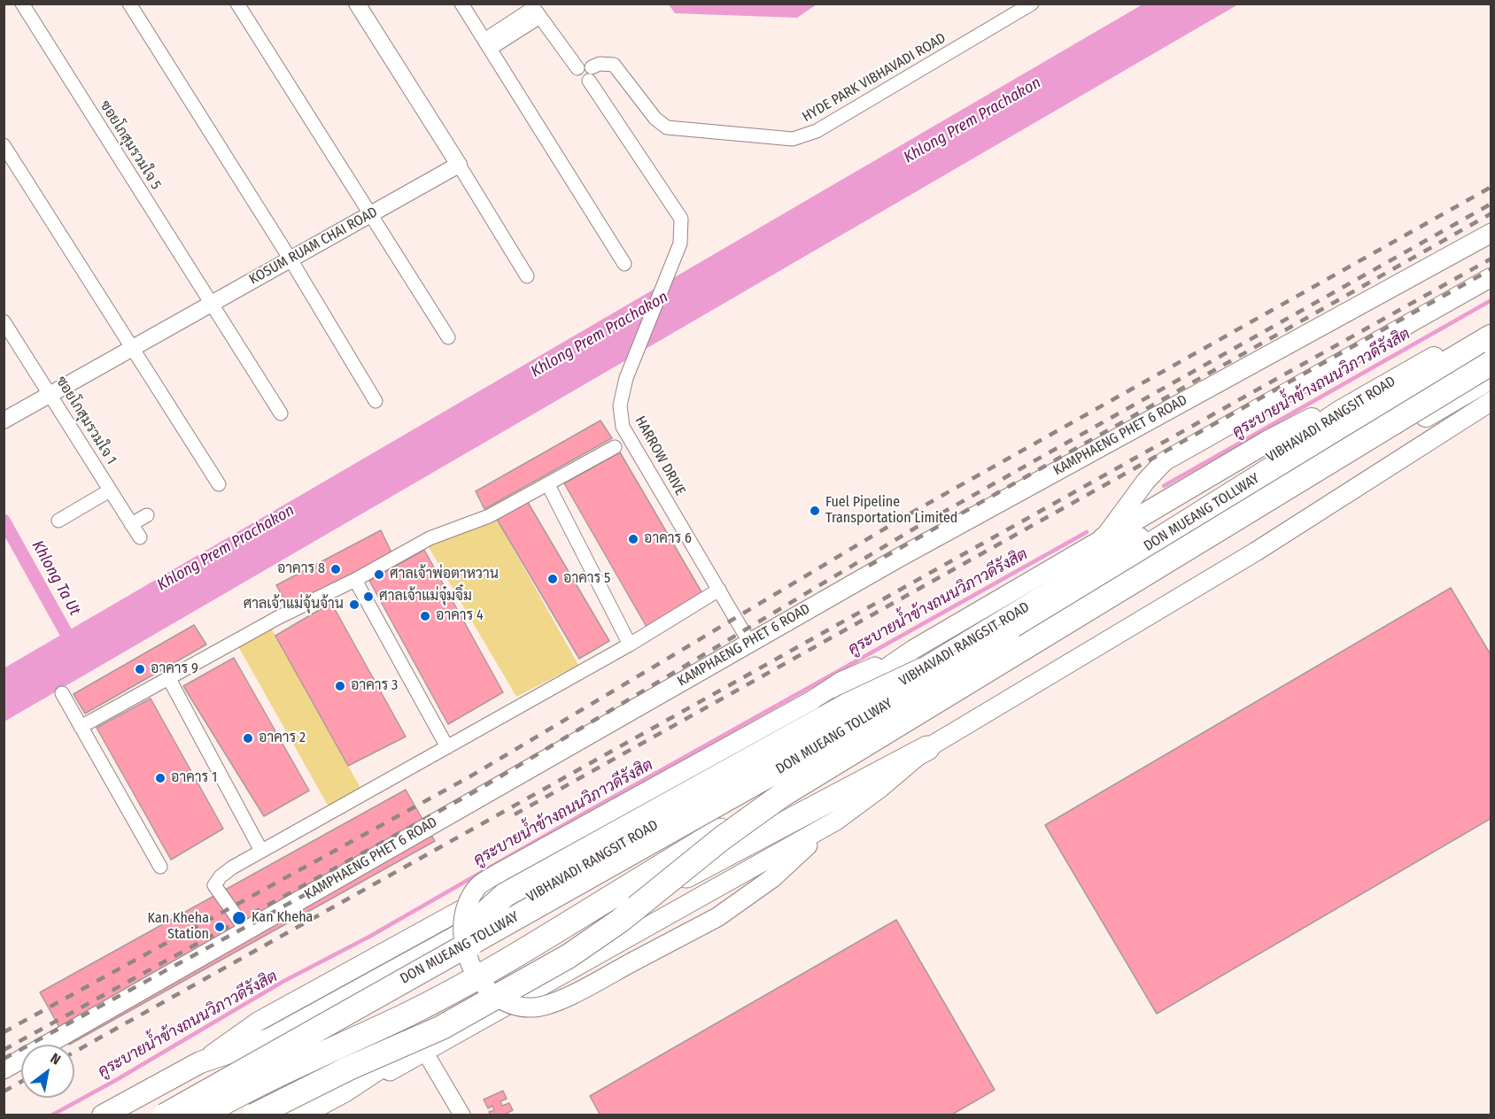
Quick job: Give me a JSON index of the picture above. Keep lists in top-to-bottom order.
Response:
{
  "streets": {
    "highway": ["VIBHAVADI RANGSIT ROAD", "DON MUEANG TOLLWAY"],
    "main road": ["KAMPHAENG PHET 6 ROAD"],
    "street": [
      "HYDE PARK VIBHAVADI ROAD",
      "ซอยโกสุมรวมใจ 5",
      "KOSUM RUAM CHAI ROAD",
      "ซอยโกสุมรวมใจ 1",
      "HARROW DRIVE"
    ]
  },
  "crossings": [
    ["HYDE PARK VIBHAVADI ROAD", "HARROW DRIVE"],
    ["ซอยโกสุมรวมใจ 5", "KOSUM RUAM CHAI ROAD"],
    ["KOSUM RUAM CHAI ROAD", "ซอยโกสุมรวมใจ 1"],
    ["VIBHAVADI RANGSIT ROAD", "DON MUEANG TOLLWAY"],
    ["KAMPHAENG PHET 6 ROAD", "HARROW DRIVE"]
  ],
  "water": ["Khlong Prem Prachakon", "คูระบายน้ำข้างถนนวิภาวดีรังสิต", "Khlong Ta Ut"],
  "places": [
    "Fuel Pipeline Transportation Limited",
    "อาคาร 6",
    "อาคาร 8",
    "ศาลเจ้าพ่อตาหวาน",
    "อาคาร 5",
    "ศาลเจ้าแม่จุ๋มจิ๋ม",
    "ศาลเจ้าแม่จุ้นจ้าน",
    "อาคาร 4",
    "อาคาร 9",
    "อาคาร 3",
    "อาคาร 2",
    "อาคาร 1",
    "Kan Kheha",
    "Kan Kheha Station"
  ],
  "north": "top right"
}
